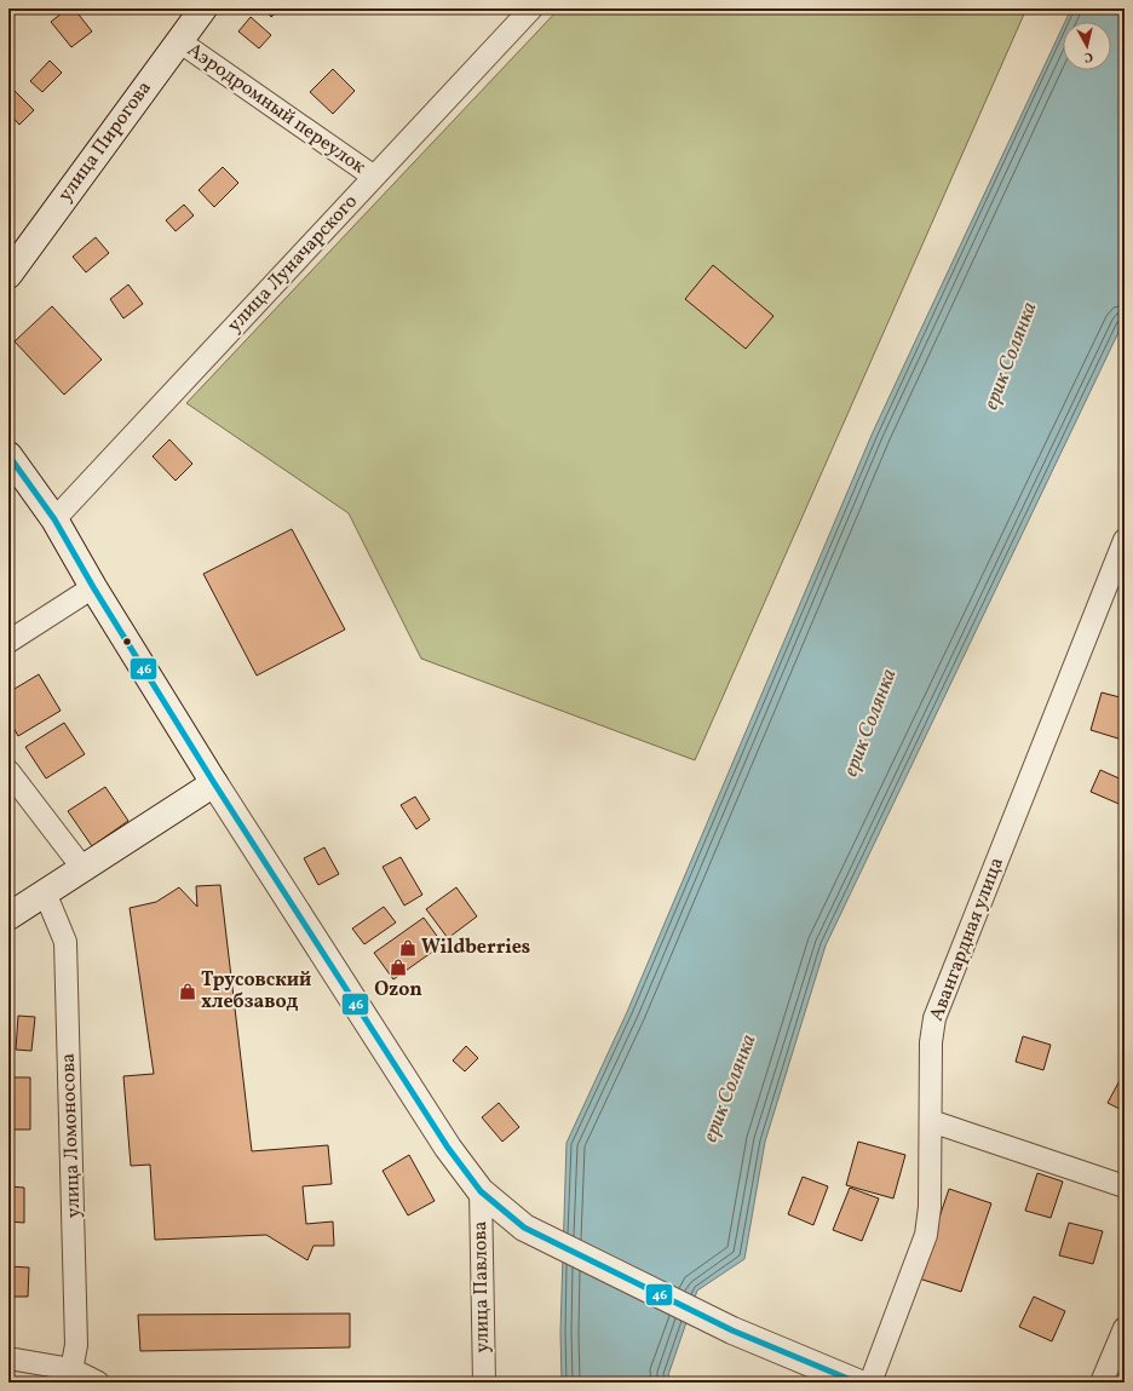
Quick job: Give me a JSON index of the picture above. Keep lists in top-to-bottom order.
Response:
{
  "streets": {
    "main road": ["улица Пирогова"],
    "street": [
      "Аэродромный переулок",
      "улица Луначарского",
      "Авангардная улица",
      "улица Ломоносова",
      "улица Павлова"
    ]
  },
  "crossings": [
    ["Аэродромный переулок", "улица Пирогова"],
    ["Аэродромный переулок", "улица Луначарского"]
  ],
  "water": ["ерик Солянка"],
  "places": {
    "shop": ["Wildberries", "Ozon", "Трусовский хлебзавод"]
  },
  "lines": ["transit line 46"],
  "north": "bottom"
}
